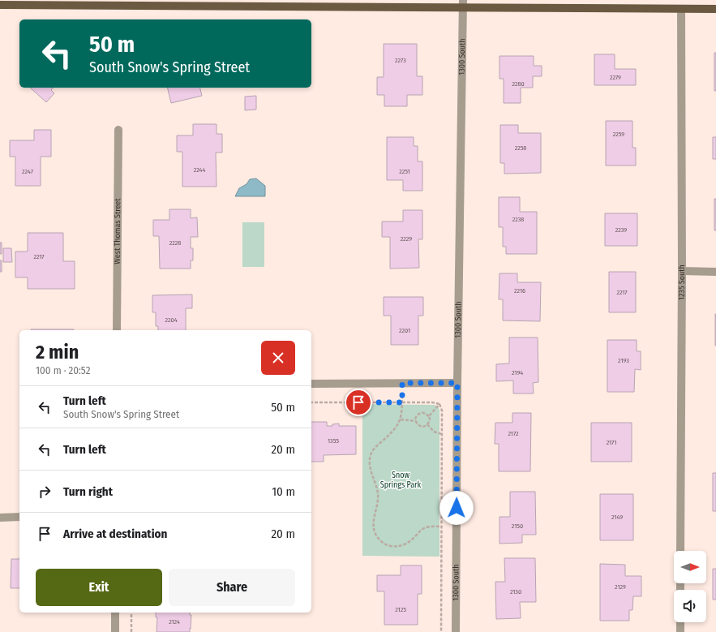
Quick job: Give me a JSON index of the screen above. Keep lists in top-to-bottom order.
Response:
{
  "streets": {
    "street": ["1300 South", "West Thomas Street", "1235 South"]
  },
  "parks": ["Snow Springs Park"],
  "house_numbers": [
    "2273",
    "2279",
    "2280",
    "2259",
    "2258",
    "2244",
    "2247",
    "2251",
    "2238",
    "2239",
    "2229",
    "2228",
    "2217",
    "2216",
    "2217",
    "2204",
    "2201",
    "2193",
    "2194",
    "2172",
    "1355",
    "2171",
    "2149",
    "2150",
    "2129",
    "2130",
    "2125",
    "2124"
  ],
  "north": "right",
  "page": {
    "turn": ["50 m", "South Snow's Spring Street"],
    "heading": ["2 min", "100 m · 20:52"],
    "list": [
      {
        "name": "Turn left",
        "note": "South Snow's Spring Street",
        "value": "50 m"
      },
      {
        "name": "Turn left",
        "value": "20 m"
      },
      {
        "name": "Turn right",
        "value": "10 m"
      },
      {
        "name": "Arrive at destination",
        "value": "20 m"
      }
    ],
    "buttons": ["Exit", "Share"]
  }
}
